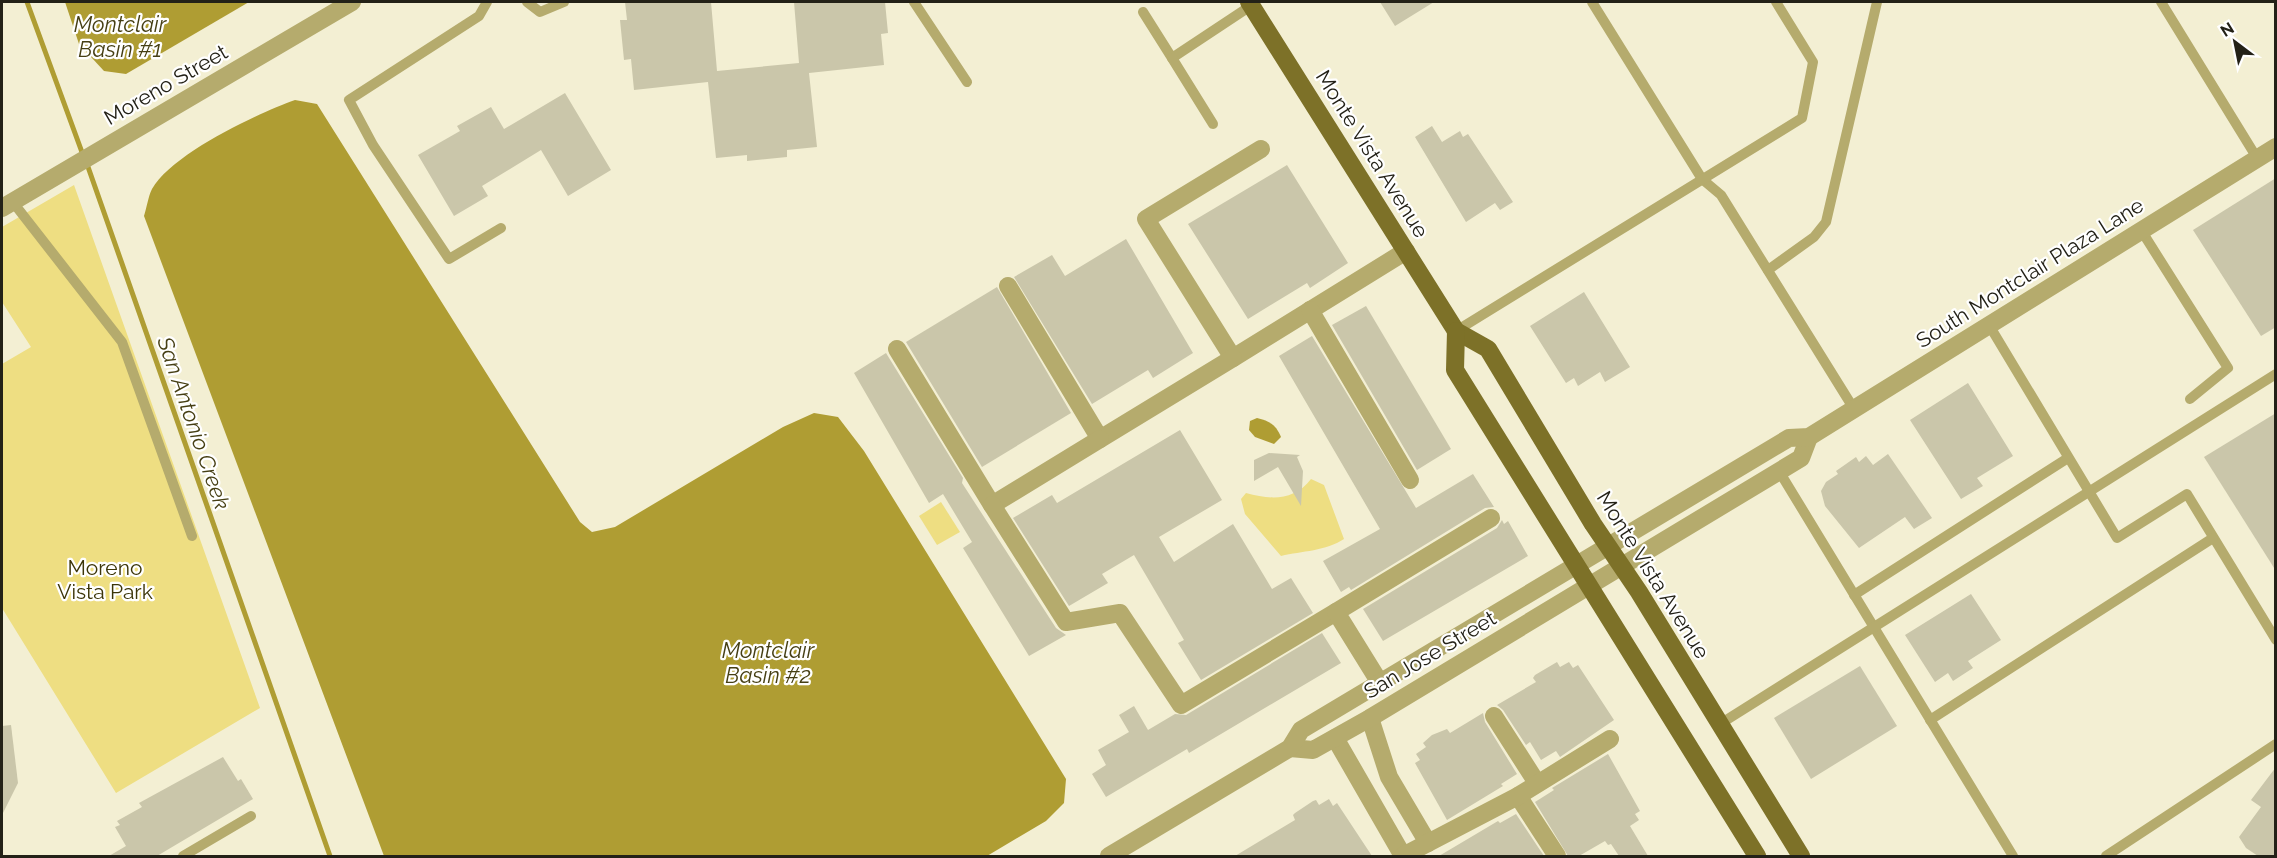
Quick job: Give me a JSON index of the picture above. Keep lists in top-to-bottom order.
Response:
{
  "streets": {
    "main road": ["Monte Vista Avenue"],
    "street": ["Moreno Street", "South Montclair Plaza Lane", "San Jose Street"]
  },
  "crossings": [
    ["Monte Vista Avenue", "South Montclair Plaza Lane"],
    ["South Montclair Plaza Lane", "San Jose Street"]
  ],
  "water": ["Montclair Basin #1", "San Antonio Creek", "Montclair Basin #2"],
  "parks": ["Moreno Vista Park"],
  "north": "top left"
}
